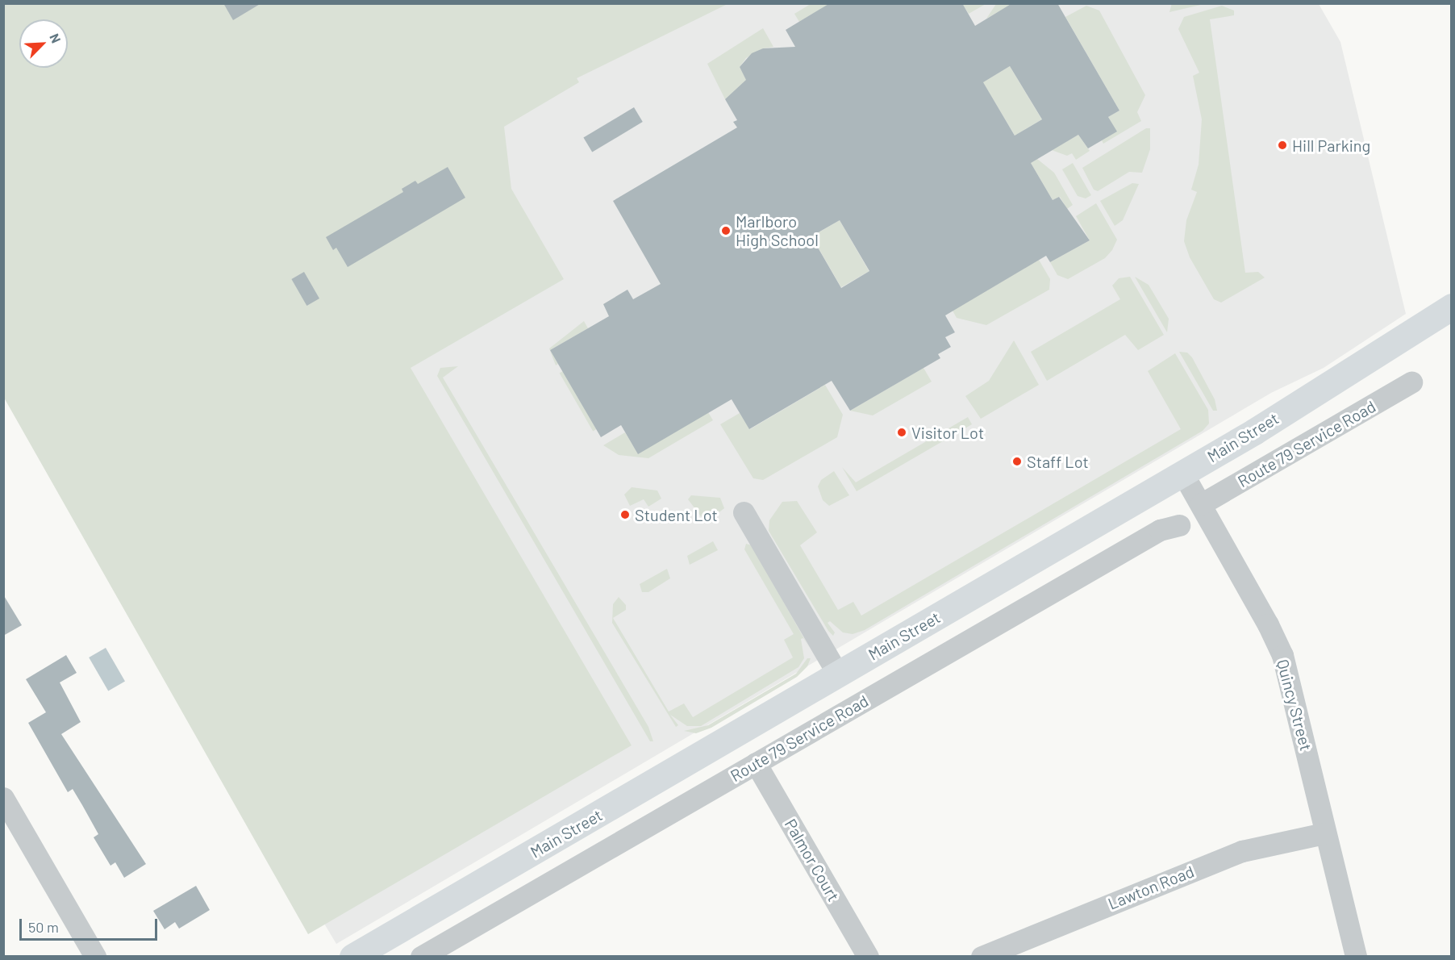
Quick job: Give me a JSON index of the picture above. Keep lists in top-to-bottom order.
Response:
{
  "streets": {
    "main road": ["Main Street"],
    "street": [
      "Route 79 Service Road",
      "Quincy Street",
      "Palmor Court",
      "Lawton Road"
    ]
  },
  "crossings": [
    ["Main Street", "Quincy Street"],
    ["Route 79 Service Road", "Quincy Street"],
    ["Route 79 Service Road", "Palmor Court"],
    ["Quincy Street", "Lawton Road"]
  ],
  "places": [
    "Hill Parking",
    "Marlboro High School",
    "Visitor Lot",
    "Staff Lot",
    "Student Lot"
  ],
  "scale_bar": "50 m",
  "north": "top right"
}
